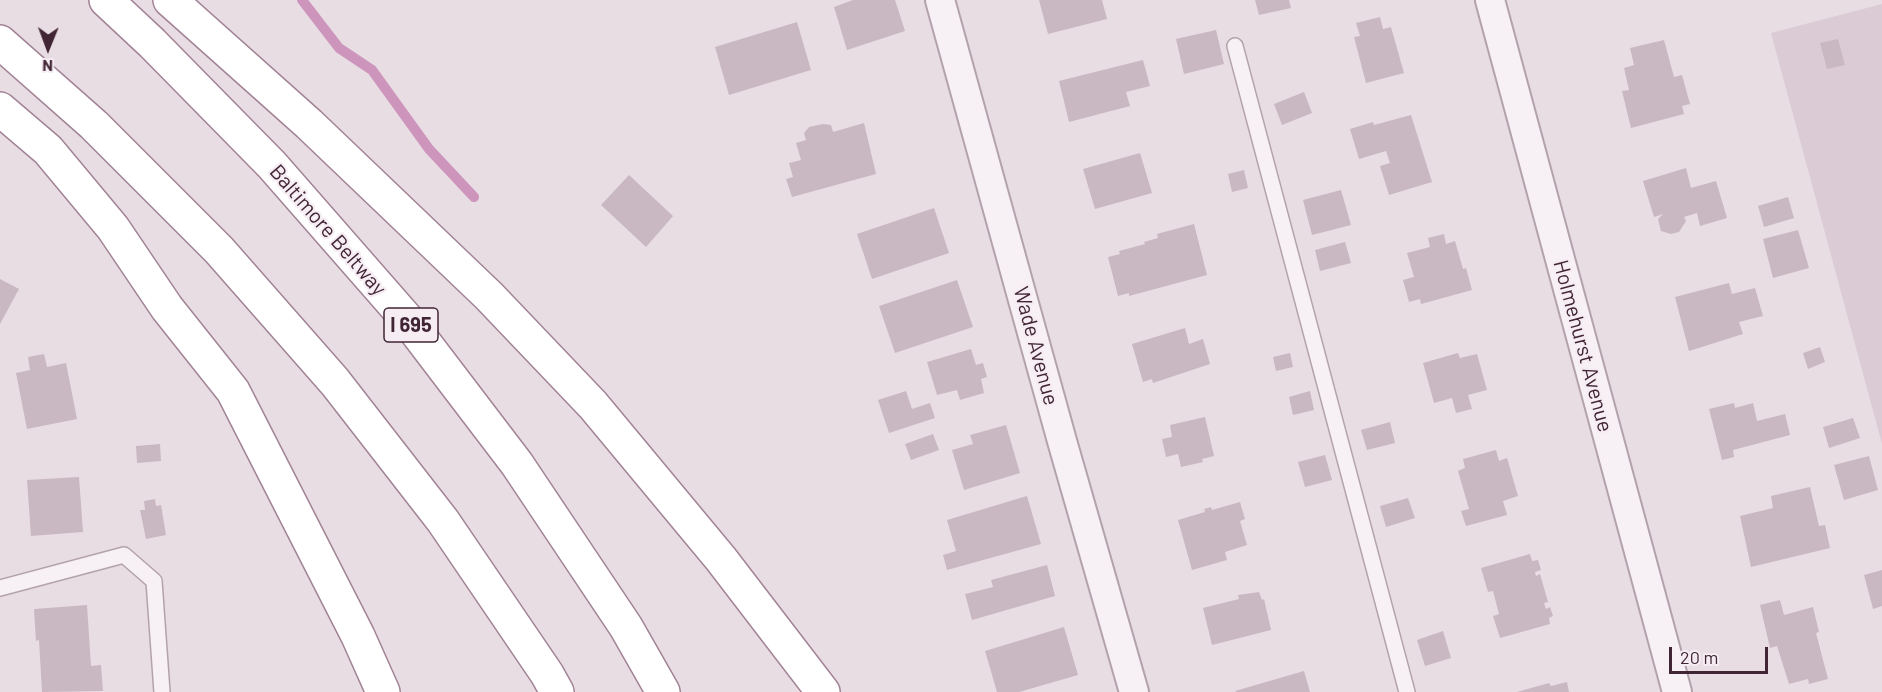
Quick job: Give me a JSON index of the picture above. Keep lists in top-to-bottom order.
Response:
{
  "streets": {
    "highway": ["Baltimore Beltway", "I 695"],
    "street": ["Wade Avenue", "Holmehurst Avenue"]
  },
  "scale_bar": "20 m",
  "north": "bottom"
}
